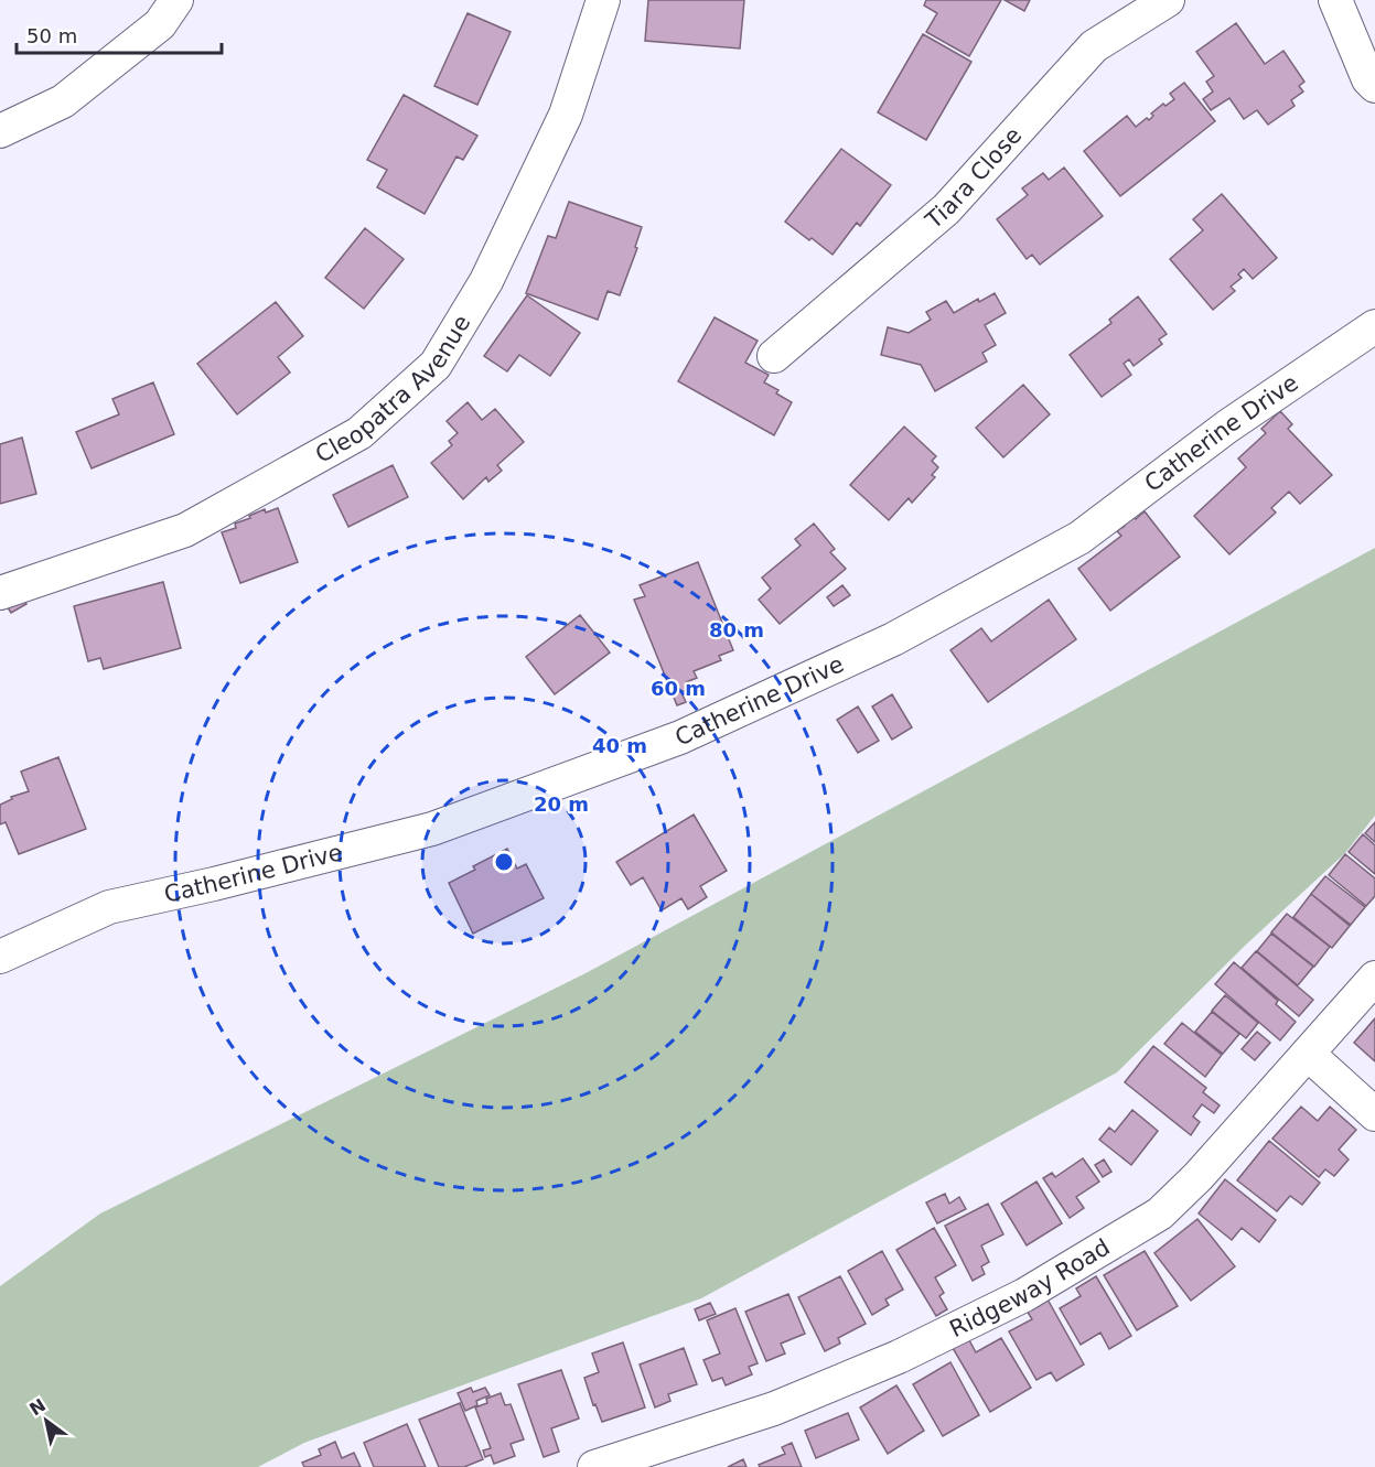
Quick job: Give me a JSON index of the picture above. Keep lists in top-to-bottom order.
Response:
{
  "streets": {
    "street": [
      "Tiara Close",
      "Cleopatra Avenue",
      "Catherine Drive",
      "Ridgeway Road"
    ]
  },
  "scale_bar": "50 m",
  "north": "top left",
  "rings": [
    "80 m",
    "60 m",
    "40 m",
    "20 m"
  ]
}
